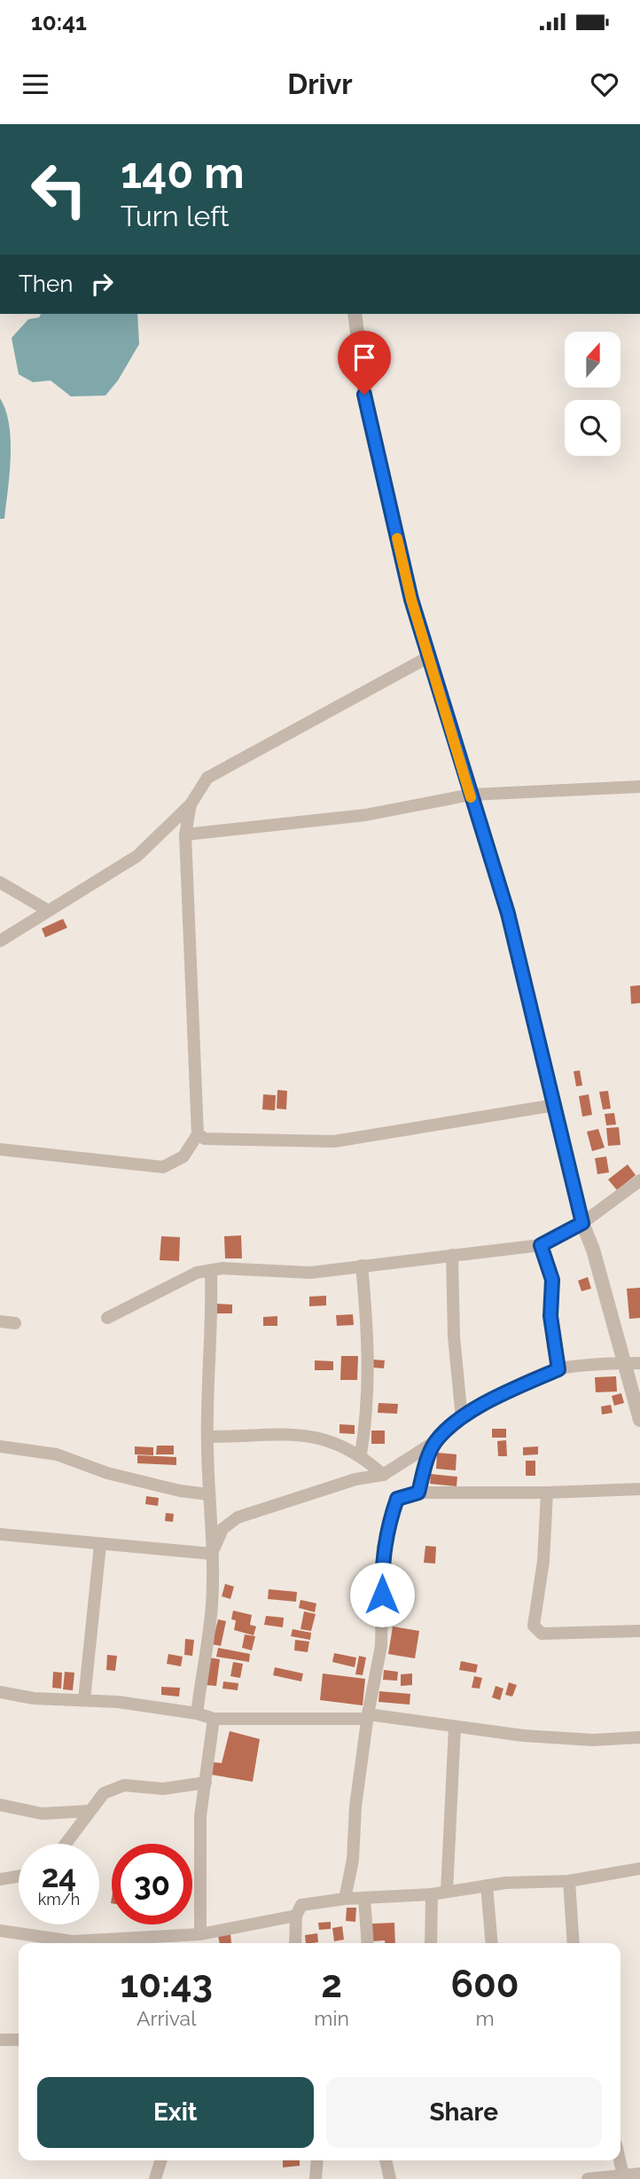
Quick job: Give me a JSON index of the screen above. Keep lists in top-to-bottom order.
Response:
{
  "north": "top",
  "page": {
    "status": "10:41",
    "header": "Drivr",
    "turn": ["140 m", "Turn left"],
    "then": "Then",
    "speed": "24 km/h",
    "limit": "30",
    "eta": [
      "10:43",
      "Arrival",
      "2",
      "min",
      "600",
      "m"
    ],
    "buttons": ["Exit", "Share"]
  }
}
